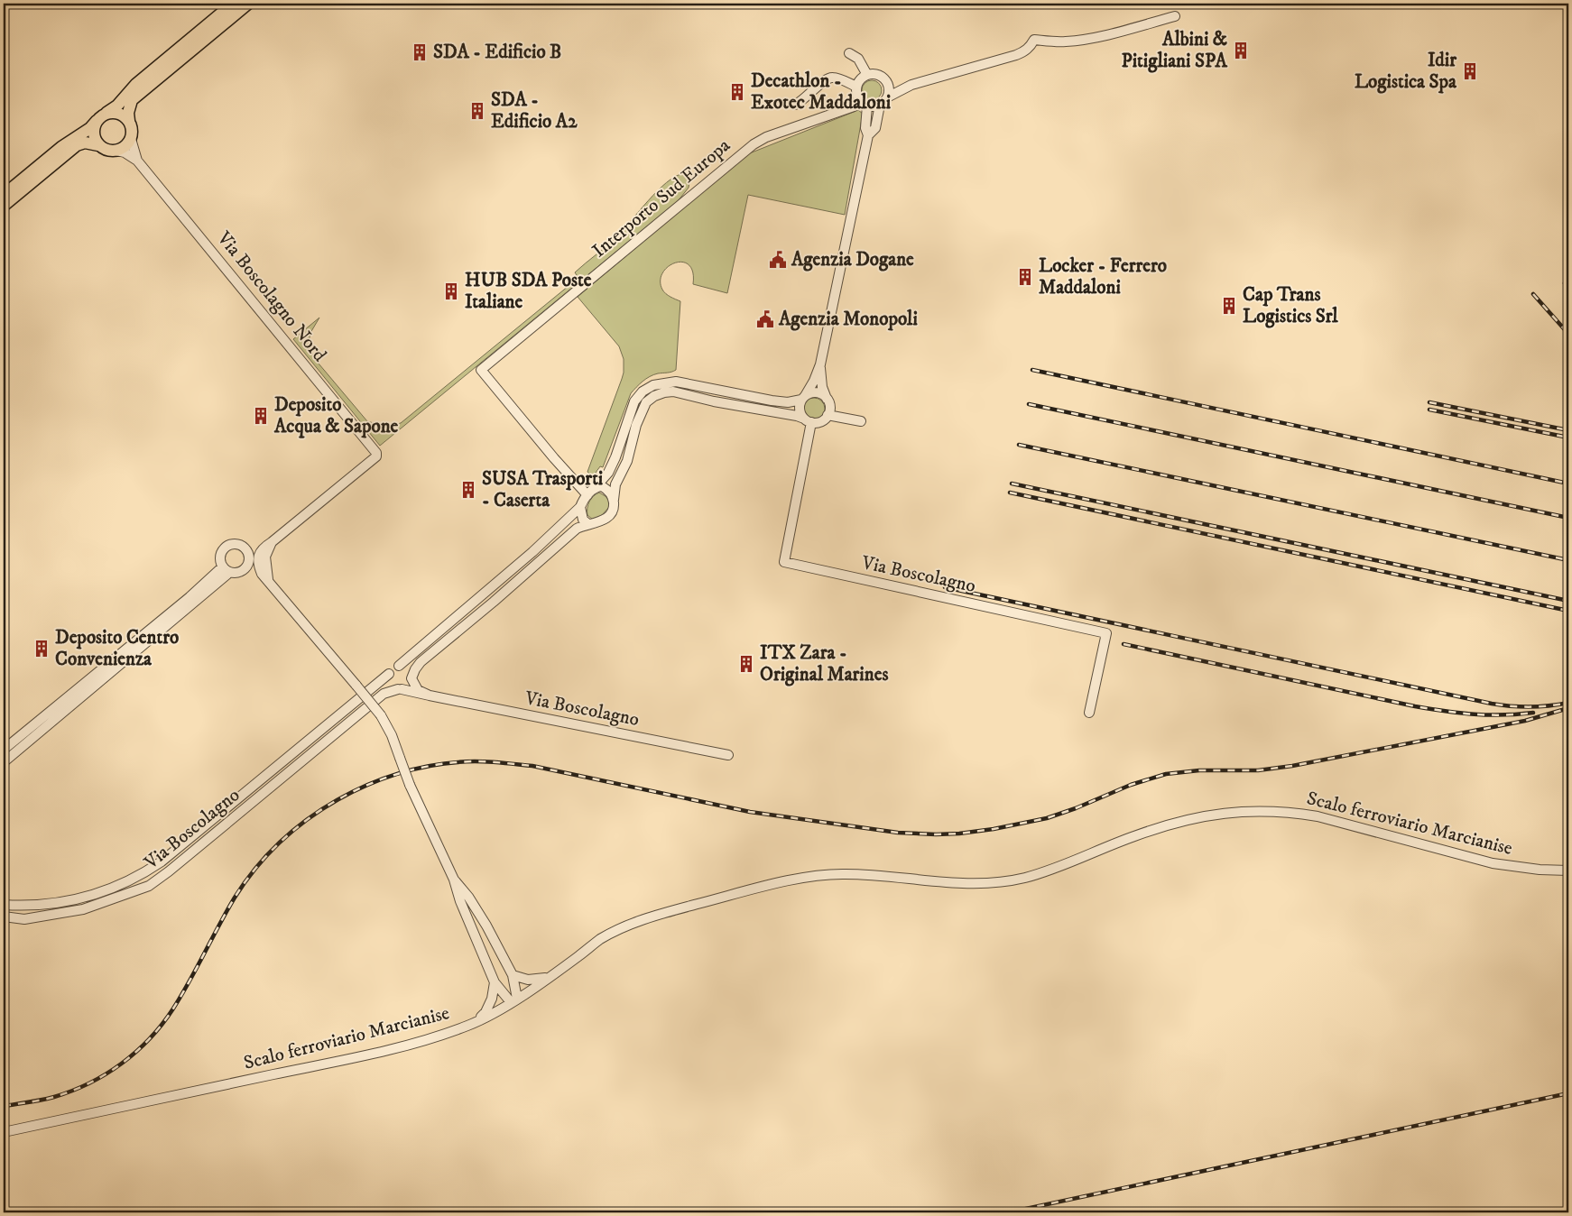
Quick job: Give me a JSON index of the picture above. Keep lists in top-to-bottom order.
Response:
{
  "streets": {
    "street": [
      "Interporto Sud Europa",
      "Via Boscolagno Nord",
      "Via Boscolagno",
      "Scalo ferroviario Marcianise"
    ]
  },
  "crossings": [
    ["Interporto Sud Europa", "Via Boscolagno"]
  ],
  "places": {
    "building": [
      "Albini & Pitigliani SPA",
      "SDA - Edificio B",
      "Idir Logistica Spa",
      "Decathlon - Exotec Maddaloni",
      "SDA - Edificio A2",
      "Locker - Ferrero Maddaloni",
      "HUB SDA Poste Italiane",
      "Cap Trans Logistics Srl",
      "Deposito Acqua & Sapone",
      "SUSA Trasporti - Caserta",
      "Deposito Centro Convenienza",
      "ITX Zara - Original Marines"
    ],
    "public building": ["Agenzia Dogane", "Agenzia Monopoli"]
  }
}
